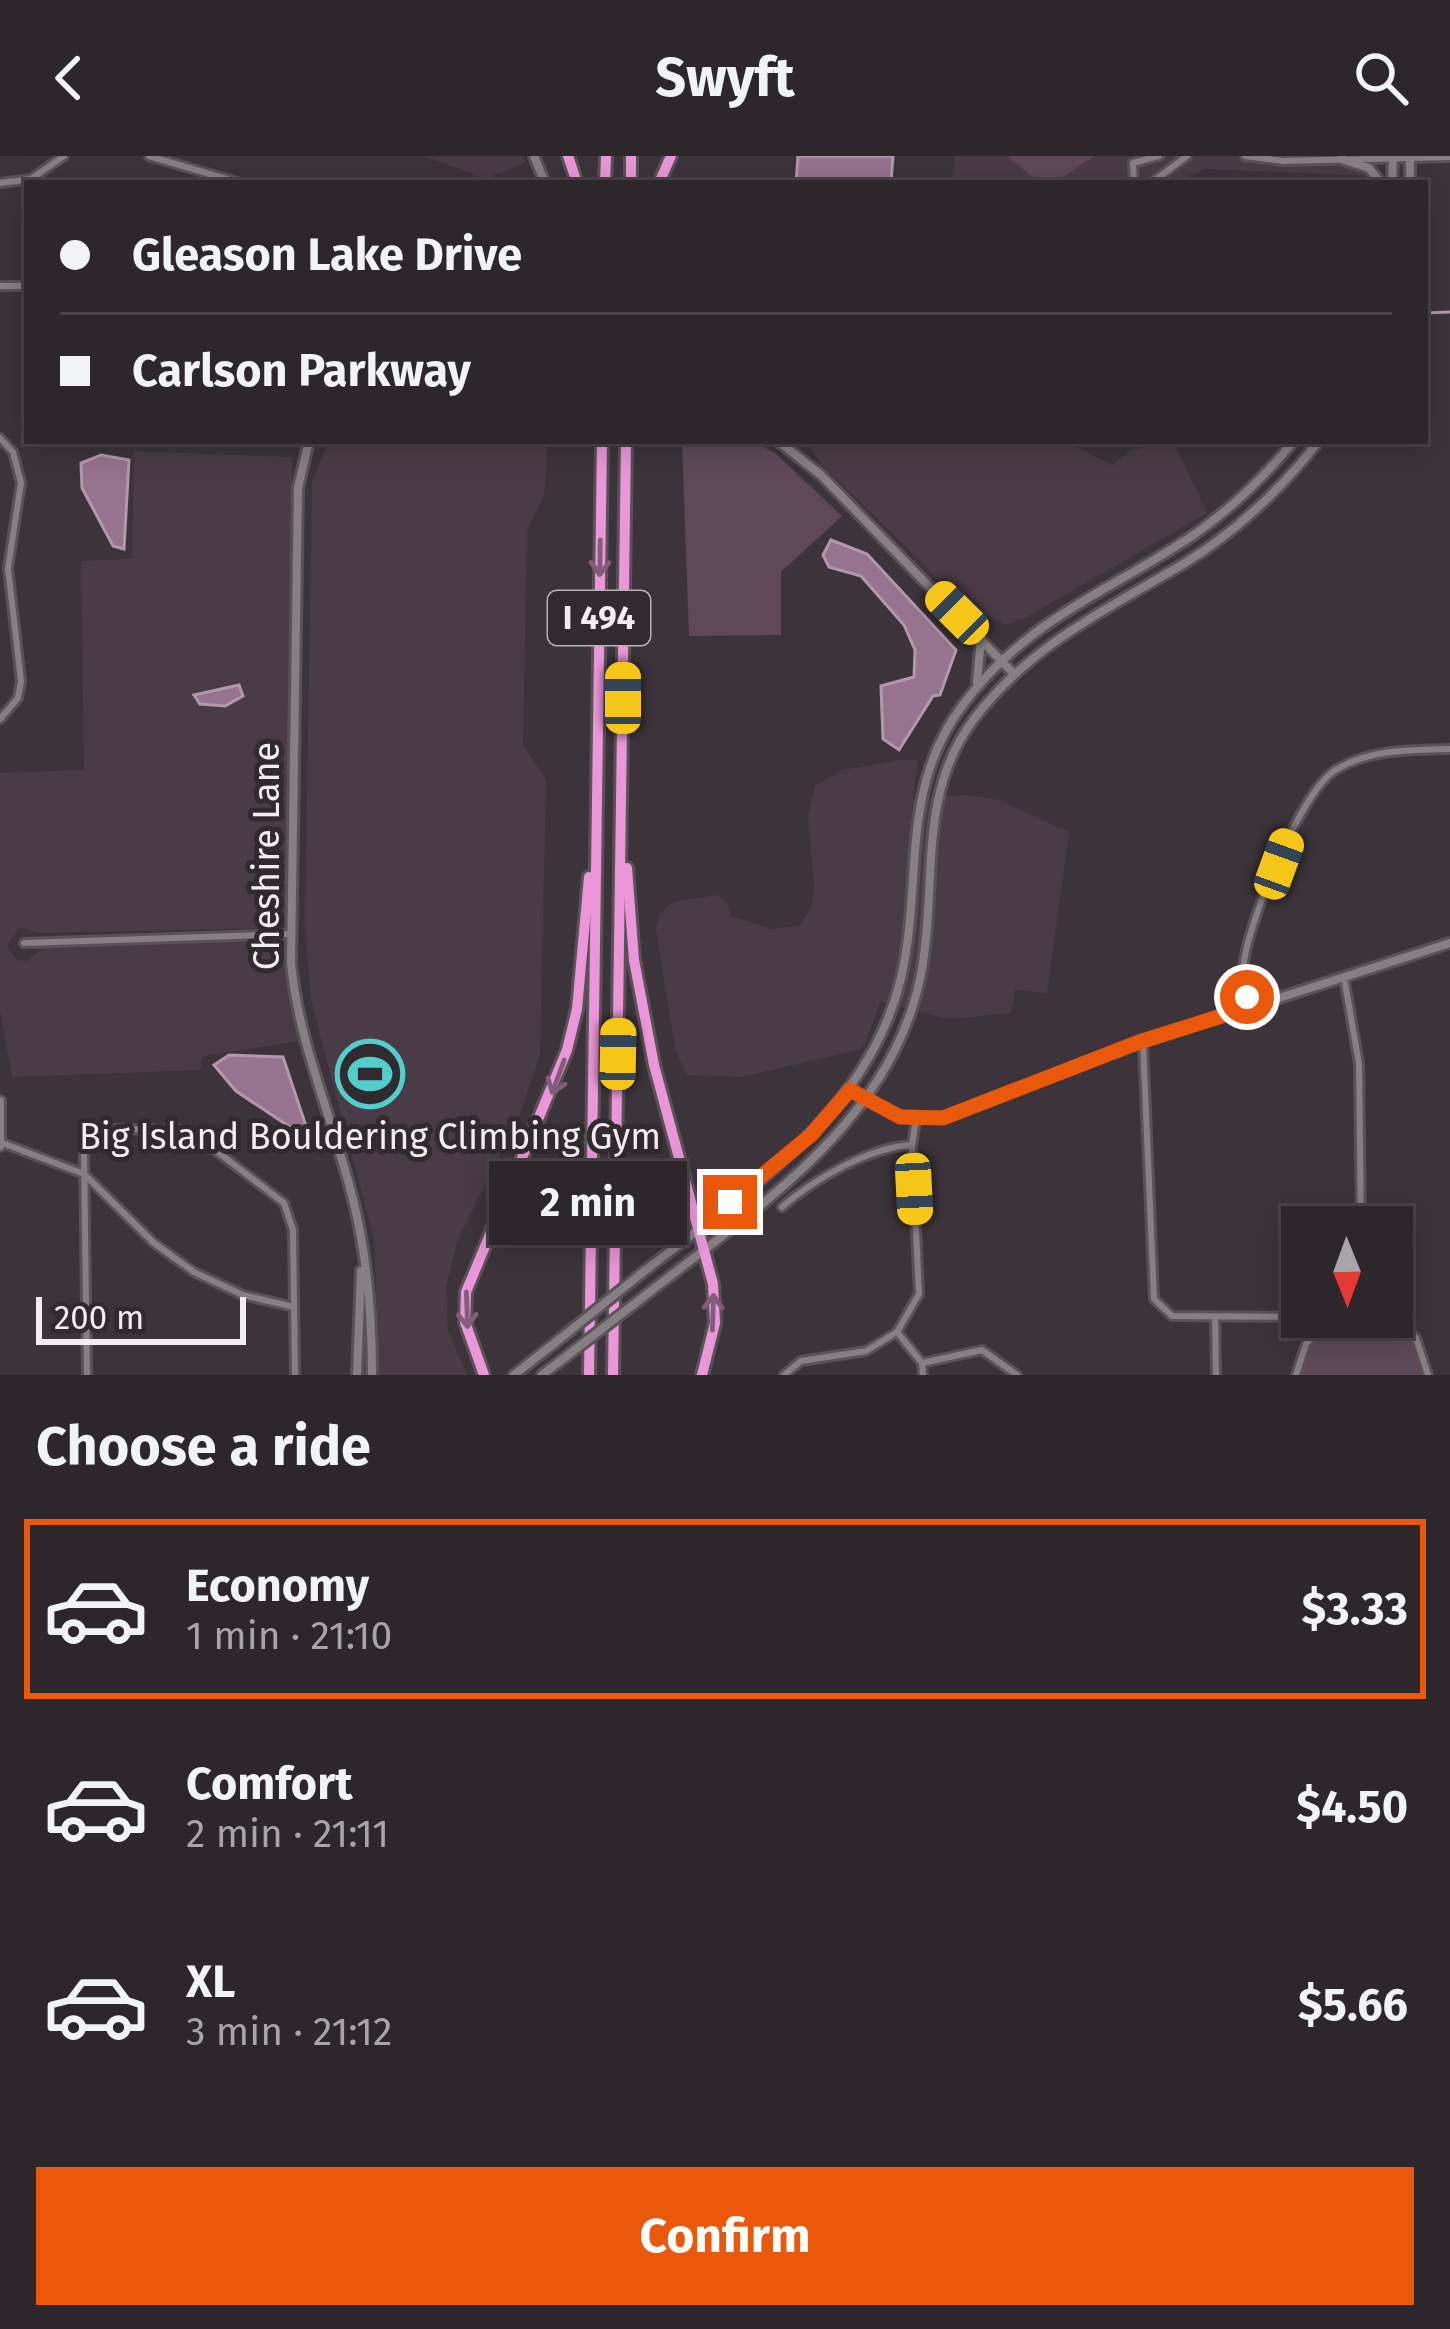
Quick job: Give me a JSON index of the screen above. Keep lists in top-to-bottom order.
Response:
{
  "streets": {
    "highway": ["I 494"],
    "main road": ["Cheshire Lane"]
  },
  "places": {
    "sports": ["Big Island Bouldering Climbing Gym"]
  },
  "scale_bar": "200 m",
  "north": "bottom",
  "page": {
    "header": "Swyft",
    "banner": ["Gleason Lake Drive", "Carlson Parkway"],
    "bubble": "2 min",
    "scale": "200 m",
    "heading": "Choose a ride",
    "list": [
      {
        "name": "Economy",
        "note": "1 min · 21:10",
        "value": "$3.33"
      },
      {
        "name": "Comfort",
        "note": "2 min · 21:11",
        "value": "$4.50"
      },
      {
        "name": "XL",
        "note": "3 min · 21:12",
        "value": "$5.66"
      }
    ],
    "buttons": "Confirm"
  }
}
